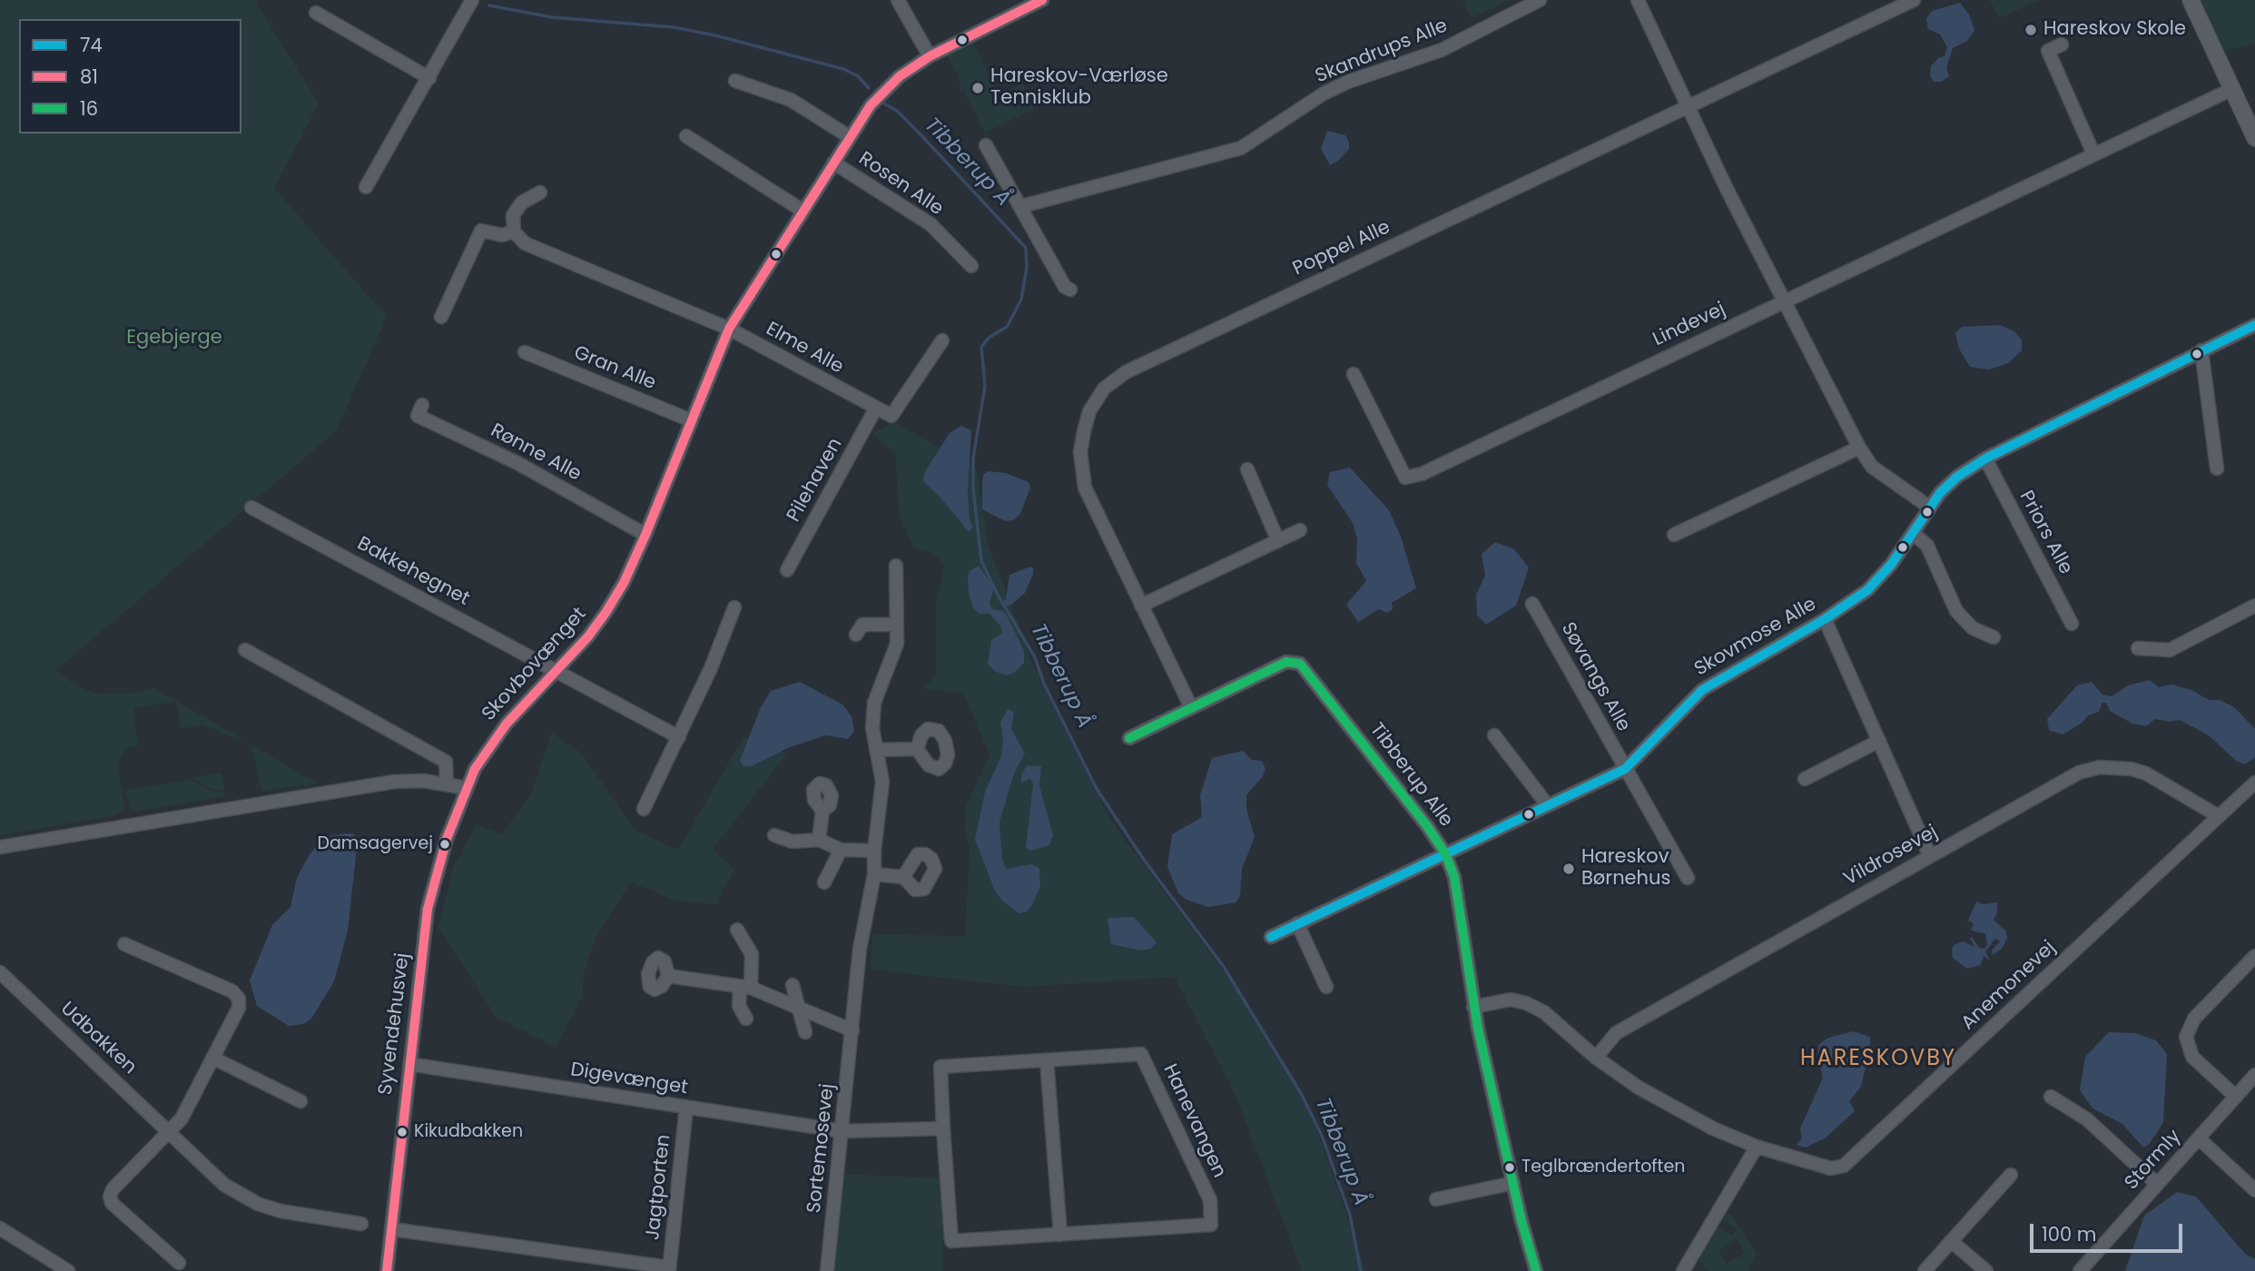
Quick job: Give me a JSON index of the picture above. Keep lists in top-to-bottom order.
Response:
{
  "streets": {
    "street": [
      "Skandrups Alle",
      "Rosen Alle",
      "Poppel Alle",
      "Lindevej",
      "Elme Alle",
      "Gran Alle",
      "Rønne Alle",
      "Pilehaven",
      "Priors Alle",
      "Bakkehegnet",
      "Skovmose Alle",
      "Skovbovænget",
      "Søvangs Alle",
      "Tibberup Alle",
      "Vildrosevej",
      "Anemonevej",
      "Syvendehusvej",
      "Udbakken",
      "Digevænget",
      "Hanevangen",
      "Sortemosevej",
      "Stormly",
      "Jagtporten"
    ]
  },
  "crossings": [
    ["Rosen Alle", "Skovbovænget"],
    ["Poppel Alle", "Tibberup Alle"],
    ["Elme Alle", "Pilehaven"],
    ["Elme Alle", "Skovbovænget"],
    ["Gran Alle", "Skovbovænget"],
    ["Rønne Alle", "Skovbovænget"],
    ["Priors Alle", "Skovmose Alle"],
    ["Bakkehegnet", "Skovbovænget"],
    ["Skovmose Alle", "Søvangs Alle"],
    ["Skovmose Alle", "Tibberup Alle"],
    ["Skovbovænget", "Syvendehusvej"],
    ["Tibberup Alle", "Anemonevej"],
    ["Vildrosevej", "Anemonevej"],
    ["Syvendehusvej", "Digevænget"],
    ["Digevænget", "Sortemosevej"],
    ["Digevænget", "Jagtporten"]
  ],
  "districts": ["HARESKOVBY"],
  "water": ["Tibberup Å"],
  "parks": ["Egebjerge"],
  "places": [
    "Hareskov Skole",
    "Hareskov-Værløse Tennisklub",
    "Damsagervej",
    "Hareskov Børnehus",
    "Kikudbakken",
    "Teglbrændertoften"
  ],
  "lines": ["transit line 81", "transit line 74", "transit line 16"],
  "legend": ["74", "81", "16"],
  "scale_bar": "100 m"
}
